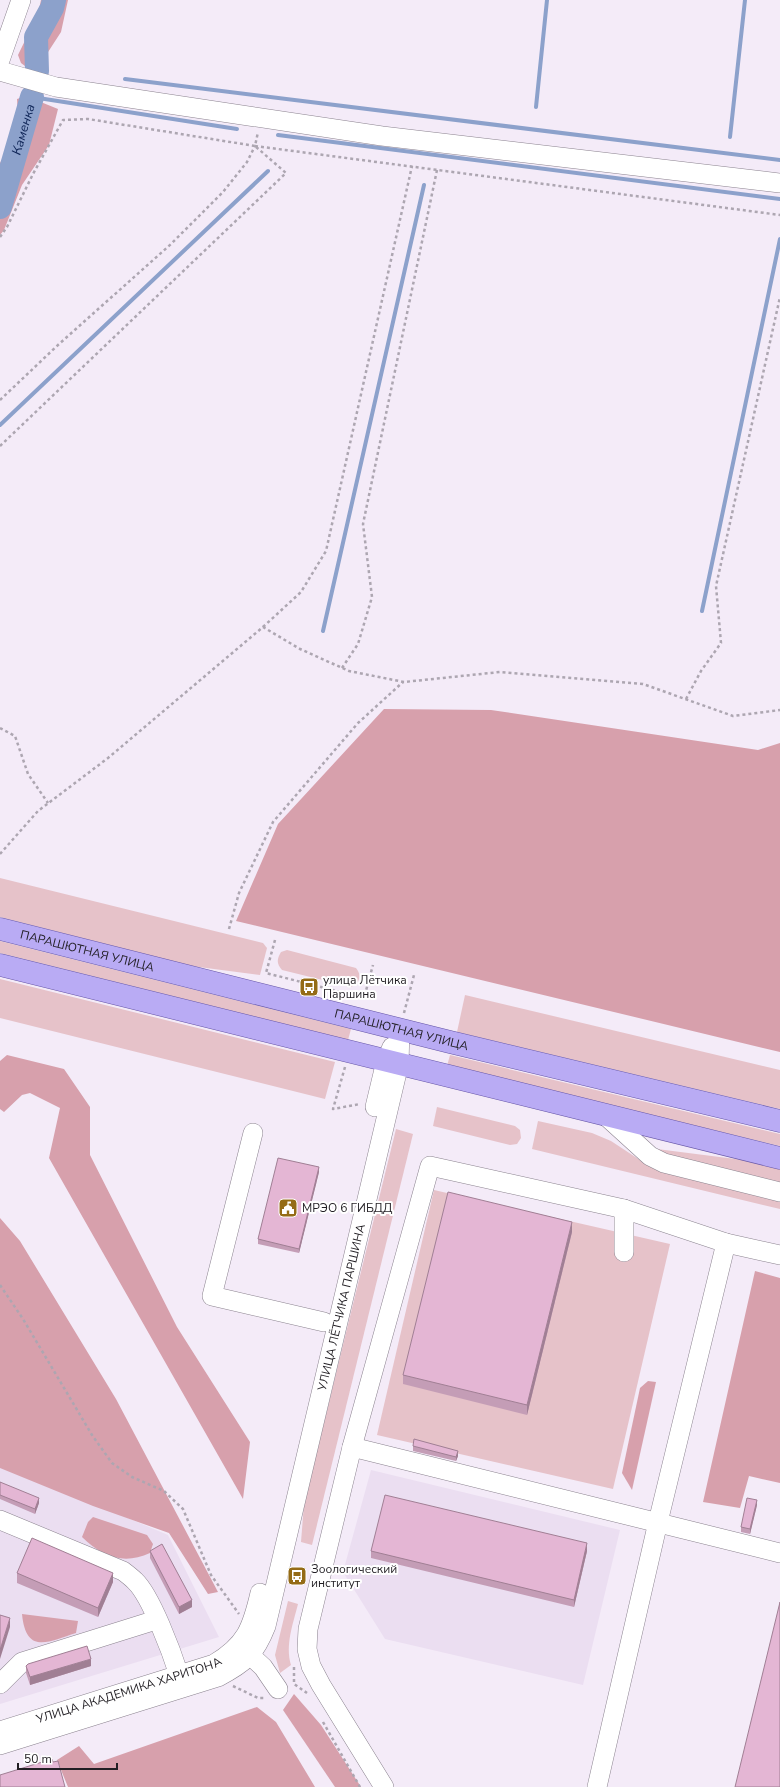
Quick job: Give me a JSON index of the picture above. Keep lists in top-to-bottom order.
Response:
{
  "streets": {
    "main road": ["ПАРАШЮТНАЯ УЛИЦА"],
    "street": ["УЛИЦА ЛЁТЧИКА ПАРШИНА", "УЛИЦА АКАДЕМИКА ХАРИТОНА"]
  },
  "crossings": [
    ["ПАРАШЮТНАЯ УЛИЦА", "УЛИЦА ЛЁТЧИКА ПАРШИНА"],
    ["УЛИЦА ЛЁТЧИКА ПАРШИНА", "УЛИЦА АКАДЕМИКА ХАРИТОНА"]
  ],
  "water": ["Каменка"],
  "places": {
    "bus stop": ["улица Лётчика Паршина", "Зоологический институт"],
    "public building": ["МРЭО 6 ГИБДД"]
  },
  "scale_bar": "50 m"
}
